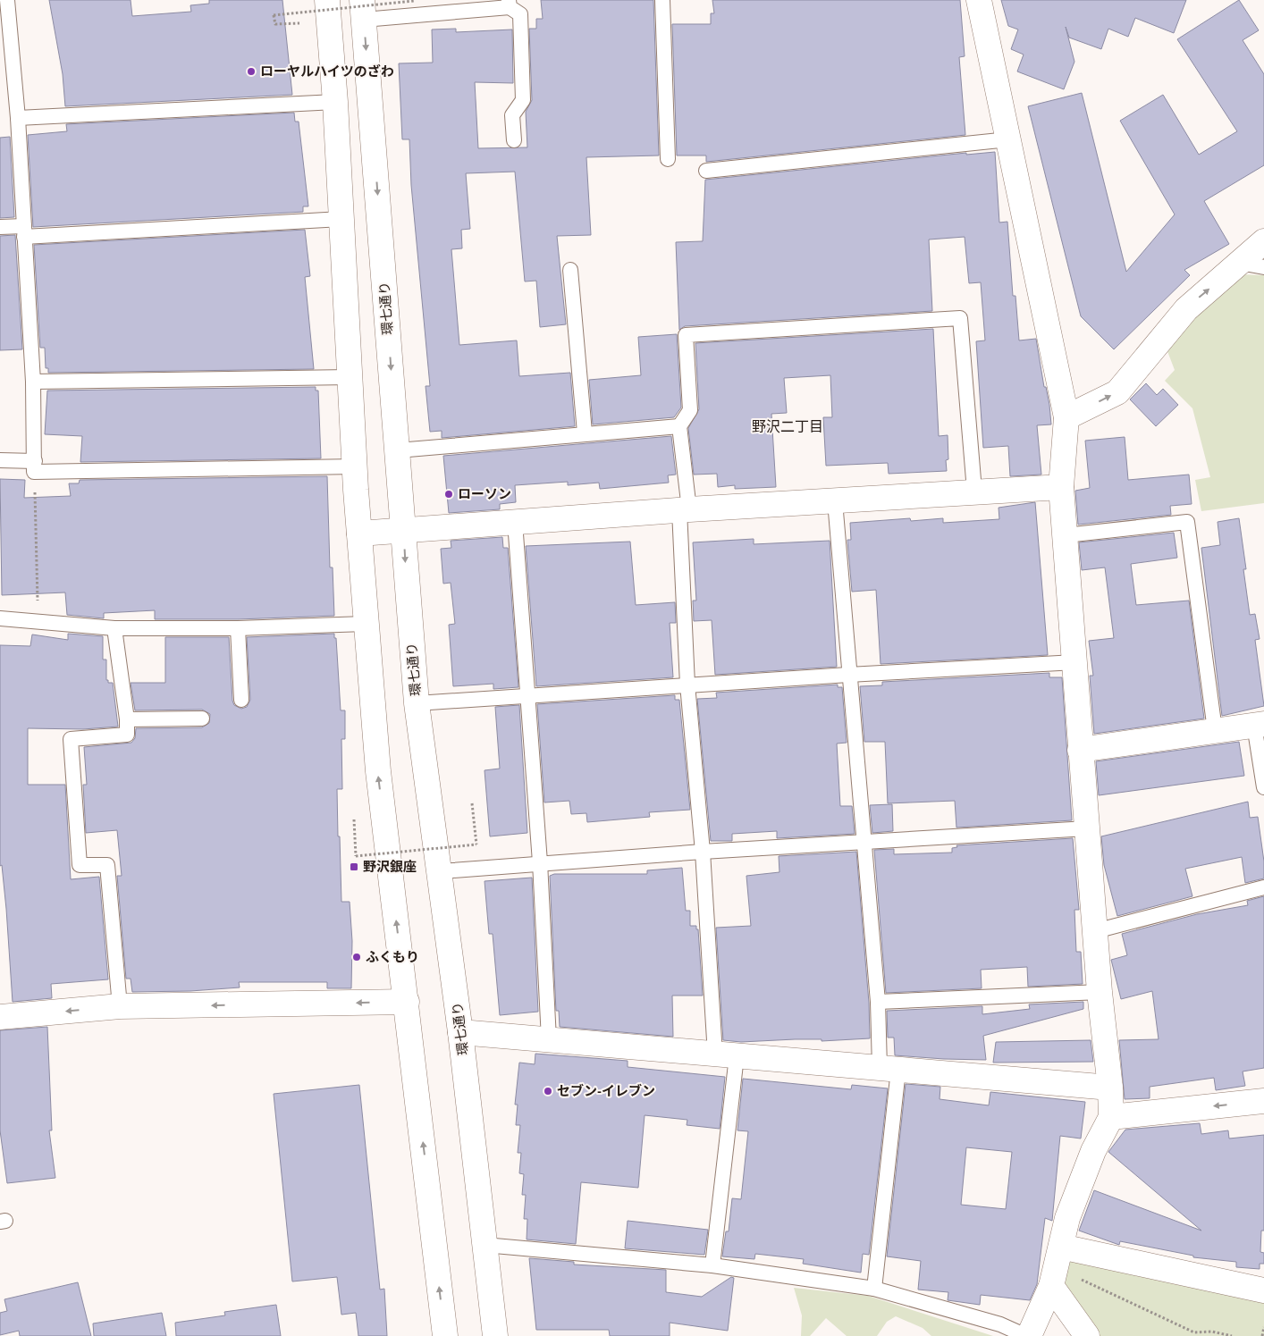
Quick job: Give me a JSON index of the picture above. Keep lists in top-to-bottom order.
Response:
{
  "streets": {
    "street": ["環七通り"]
  },
  "districts": ["野沢二丁目"],
  "places": {
    "other": [
      "ローヤルハイツのざわ",
      "ローソン",
      "ふくもり",
      "セブン-イレブン"
    ],
    "transit": ["野沢銀座"]
  }
}
